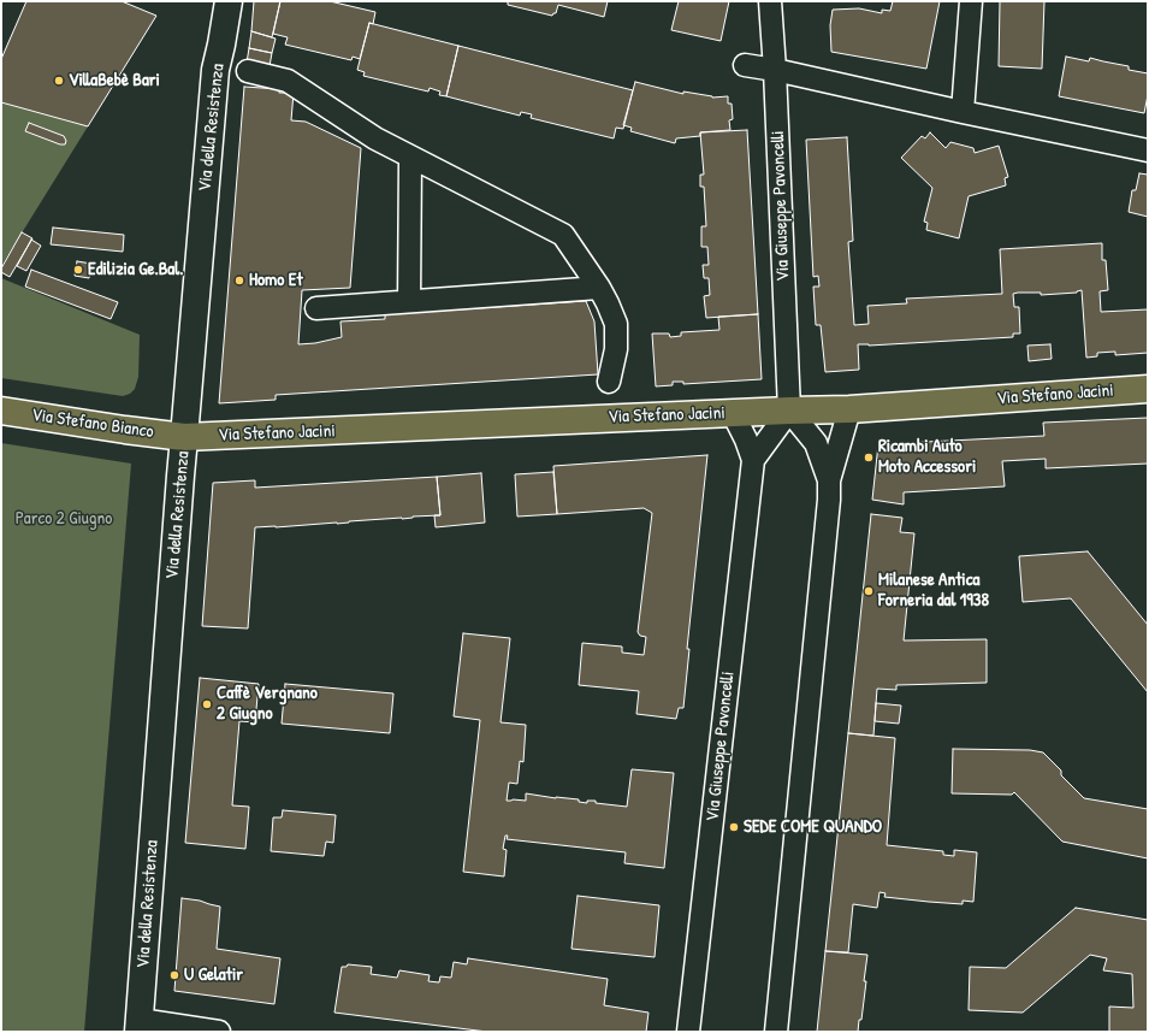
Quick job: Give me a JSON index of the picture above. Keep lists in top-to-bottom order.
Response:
{
  "streets": {
    "main road": ["Via Stefano Jacini", "Via Stefano Bianco"],
    "street": ["Via della Resistenza", "Via Giuseppe Pavoncelli"]
  },
  "crossings": [
    ["Via della Resistenza", "Via Stefano Jacini"],
    ["Via della Resistenza", "Via Stefano Bianco"],
    ["Via Giuseppe Pavoncelli", "Via Stefano Jacini"],
    ["Via Stefano Jacini", "Via Stefano Bianco"]
  ],
  "parks": ["Parco 2 Giugno"],
  "places": [
    "VillaBebè Bari",
    "Edilizia Ge.Bal.",
    "Homo Et",
    "Ricambi Auto Moto Accessori",
    "Milanese Antica Forneria dal 1938",
    "Caffè Vergnano 2 Giugno",
    "SEDE COME QUANDO",
    "U Gelatir"
  ]
}
